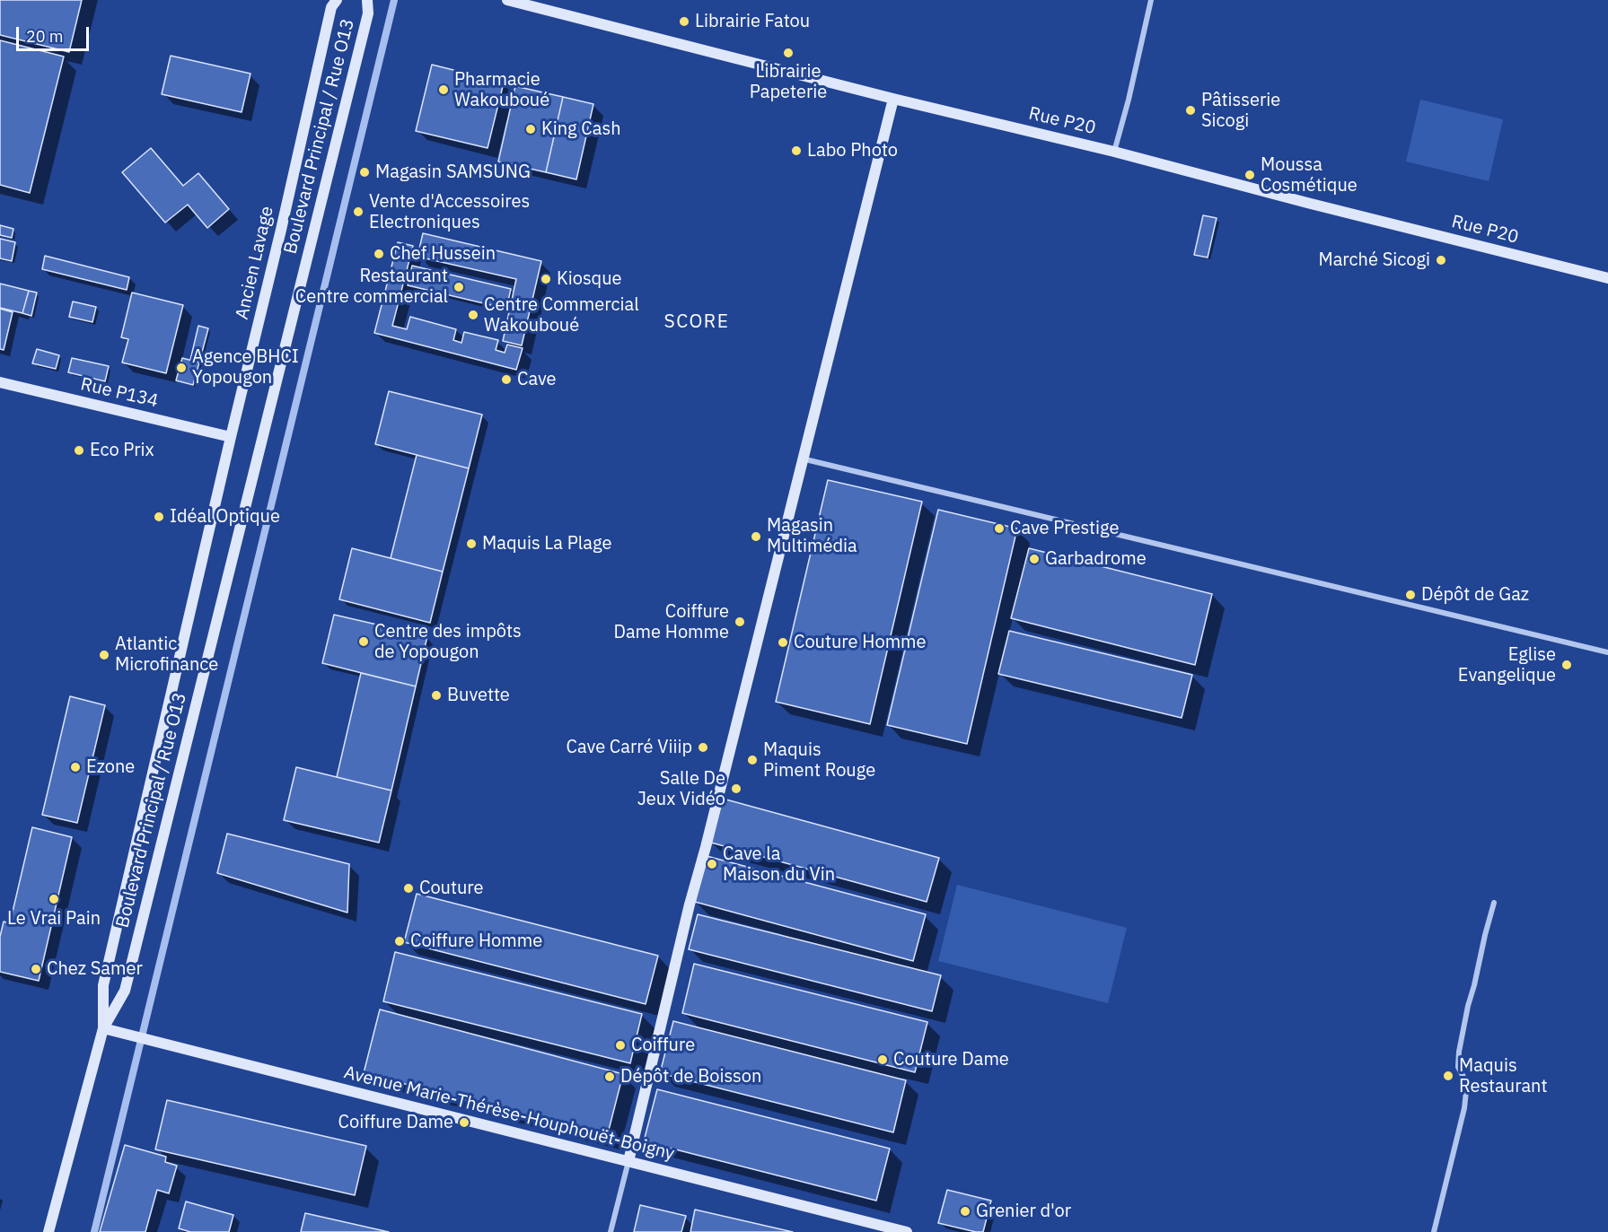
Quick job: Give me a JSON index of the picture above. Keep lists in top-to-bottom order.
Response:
{
  "streets": {
    "street": [
      "Rue P20",
      "Boulevard Principal / Rue O13",
      "Ancien Lavage",
      "Rue P134",
      "Avenue Marie-Thérèse-Houphouët-Boigny"
    ]
  },
  "crossings": [
    ["Boulevard Principal / Rue O13", "Ancien Lavage"],
    ["Boulevard Principal / Rue O13", "Avenue Marie-Thérèse-Houphouët-Boigny"],
    ["Ancien Lavage", "Rue P134"]
  ],
  "districts": ["SCORE"],
  "places": [
    "Librairie Fatou",
    "Librairie Papeterie",
    "Pharmacie Wakouboué",
    "Pâtisserie Sicogi",
    "King Cash",
    "Labo Photo",
    "Magasin SAMSUNG",
    "Moussa Cosmétique",
    "Vente d'Accessoires Electroniques",
    "Chef Hussein",
    "Marché Sicogi",
    "Kiosque",
    "Restaurant Centre commercial",
    "Centre Commercial Wakouboué",
    "Agence BHCI Yopougon",
    "Cave",
    "Eco Prix",
    "Idéal Optique",
    "Cave Prestige",
    "Magasin Multimédia",
    "Maquis La Plage",
    "Garbadrome",
    "Dépôt de Gaz",
    "Coiffure Dame Homme",
    "Centre des impôts de Yopougon",
    "Couture Homme",
    "Atlantic Microfinance",
    "Eglise Evangelique",
    "Buvette",
    "Cave Carré Viiip",
    "Maquis Piment Rouge",
    "Ezone",
    "Salle De Jeux Vidéo",
    "Cave la Maison du Vin",
    "Couture",
    "Le Vrai Pain",
    "Coiffure Homme",
    "Chez Samer",
    "Coiffure",
    "Couture Dame",
    "Maquis Restaurant",
    "Dépôt de Boisson",
    "Coiffure Dame",
    "Grenier d'or"
  ],
  "scale_bar": "20 m"
}
